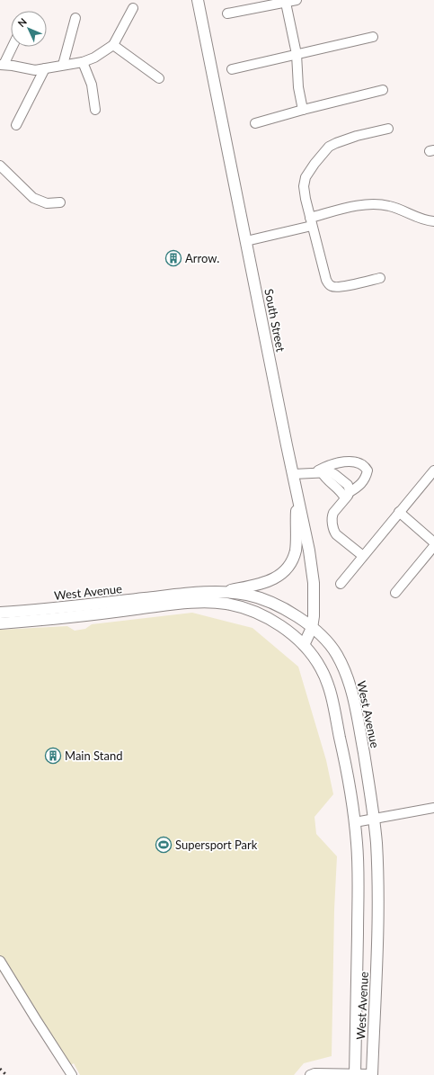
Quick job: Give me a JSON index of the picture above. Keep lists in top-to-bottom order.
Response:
{
  "streets": {
    "street": ["South Street", "West Avenue"]
  },
  "crossings": [
    ["South Street", "West Avenue"]
  ],
  "places": {
    "building": ["Arrow.", "Main Stand"],
    "sports": ["Supersport Park"]
  },
  "north": "top left"
}
